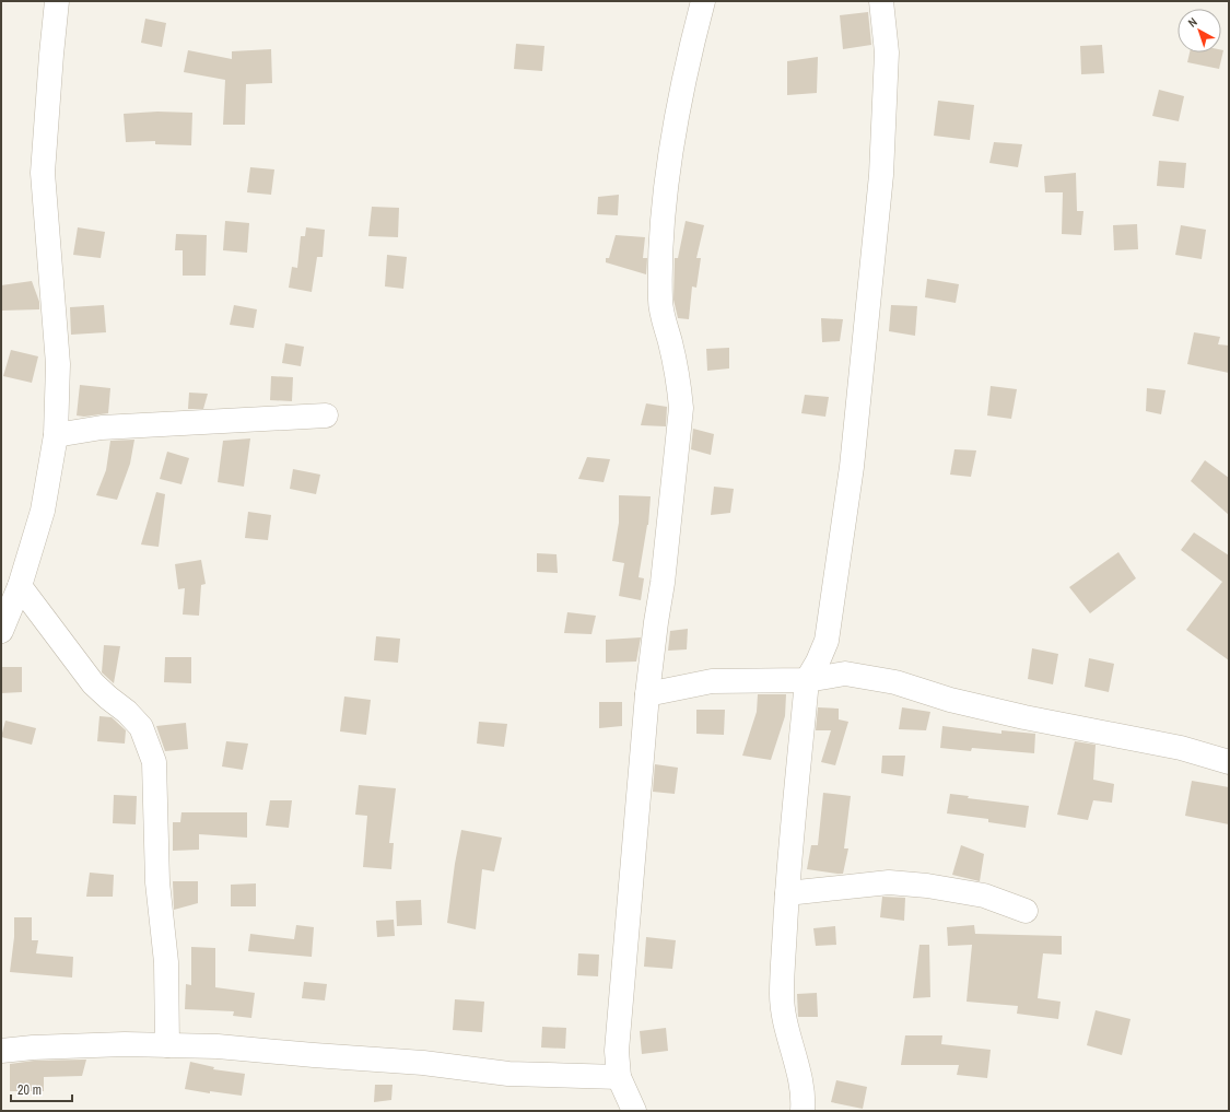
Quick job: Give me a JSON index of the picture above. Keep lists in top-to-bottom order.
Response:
{
  "scale_bar": "20 m",
  "north": "top left"
}
